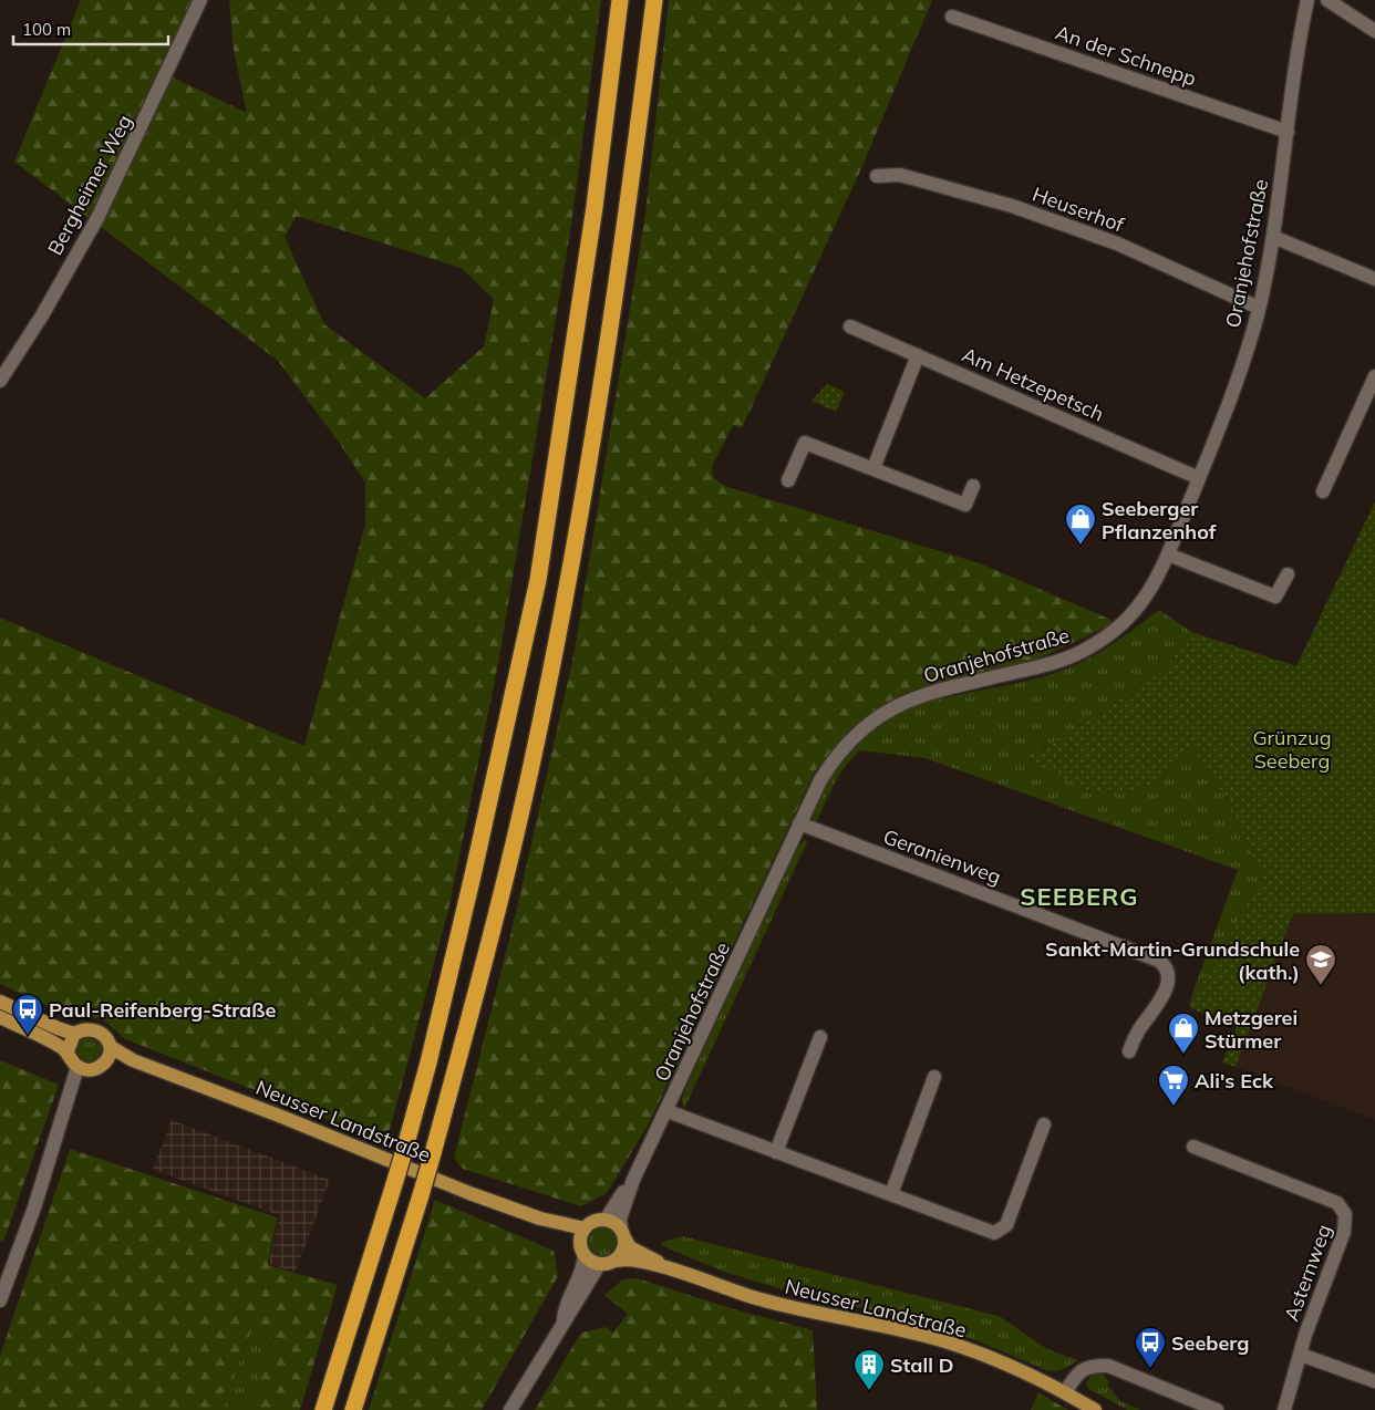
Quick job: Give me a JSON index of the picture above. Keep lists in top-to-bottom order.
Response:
{
  "streets": {
    "main road": ["Neusser Landstraße"],
    "street": [
      "An der Schnepp",
      "Bergheimer Weg",
      "Heuserhof",
      "Oranjehofstraße",
      "Am Hetzepetsch",
      "Geranienweg",
      "Asternweg"
    ]
  },
  "crossings": [
    ["An der Schnepp", "Oranjehofstraße"],
    ["Heuserhof", "Oranjehofstraße"],
    ["Oranjehofstraße", "Am Hetzepetsch"],
    ["Oranjehofstraße", "Geranienweg"],
    ["Oranjehofstraße", "Neusser Landstraße"]
  ],
  "districts": ["SEEBERG"],
  "parks": ["Grünzug Seeberg"],
  "places": {
    "shop": ["Seeberger Pflanzenhof", "Metzgerei Stürmer"],
    "school or university": ["Sankt-Martin-Grundschule (kath.)"],
    "bus stop": ["Paul-Reifenberg-Straße", "Seeberg"],
    "supermarket": ["Ali's Eck"],
    "building": ["Stall D"]
  },
  "scale_bar": "100 m"
}
